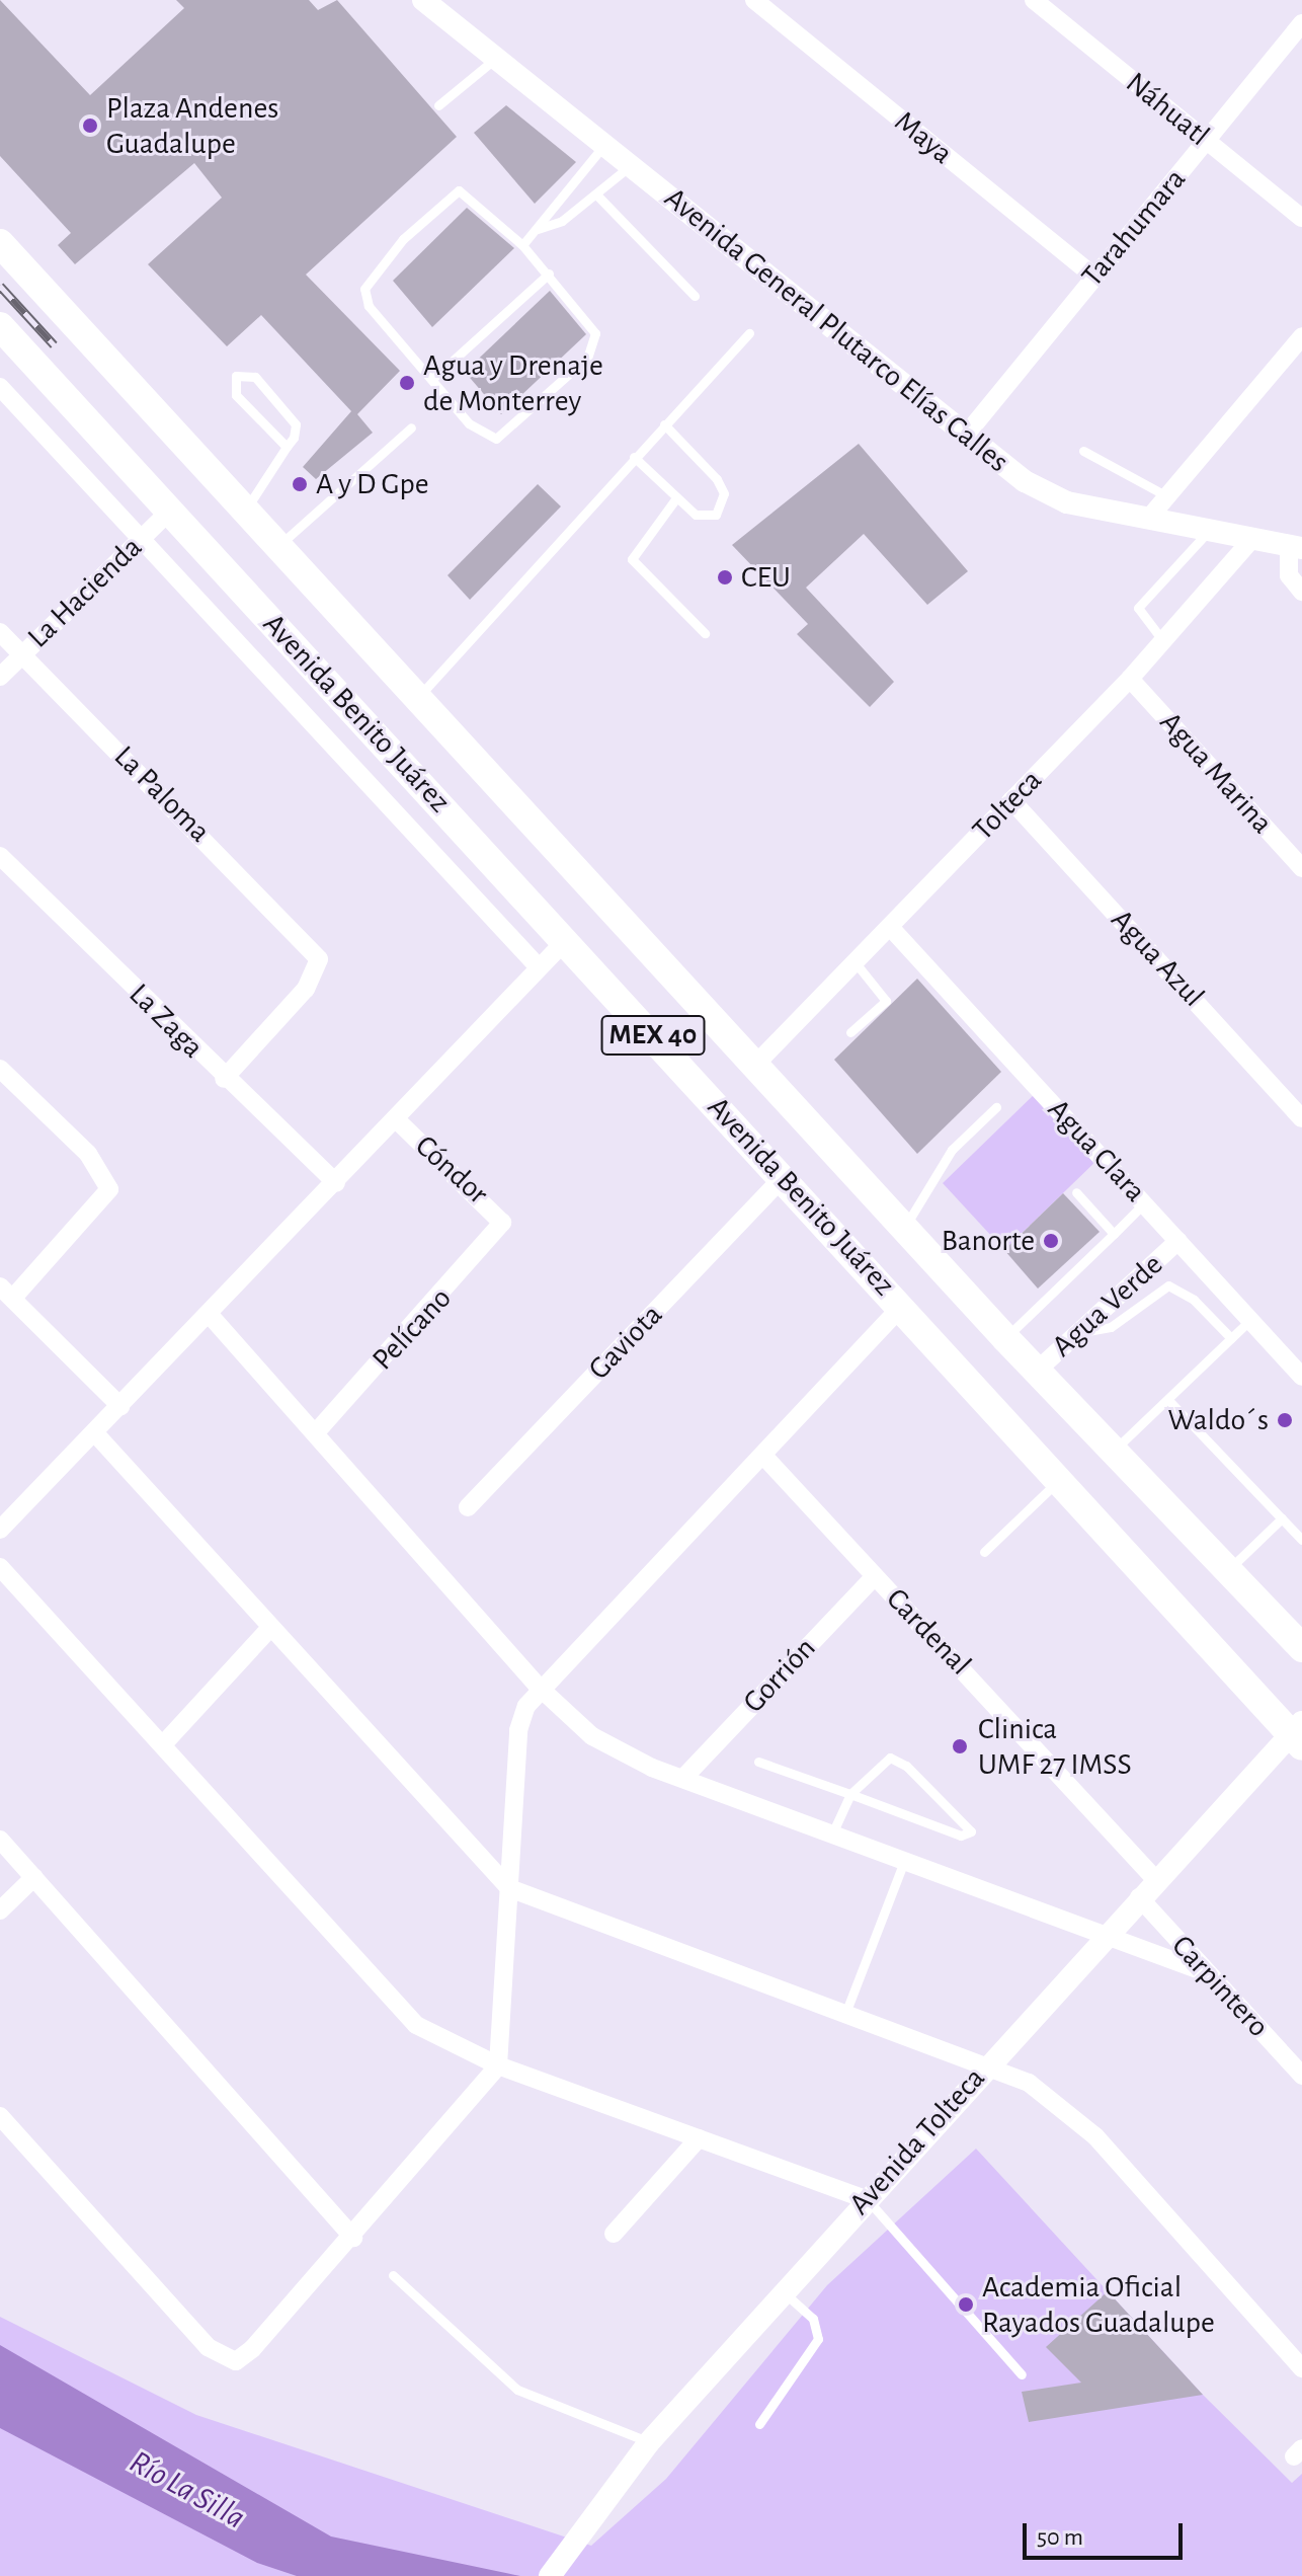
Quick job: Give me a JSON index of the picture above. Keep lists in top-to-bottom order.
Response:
{
  "streets": {
    "main road": ["Avenida Benito Juárez", "MEX 40"],
    "street": [
      "Náhuatl",
      "Maya",
      "Tarahumara",
      "Avenida General Plutarco Elías Calles",
      "La Hacienda",
      "Agua Marina",
      "La Paloma",
      "Tolteca",
      "Agua Azul",
      "La Zaga",
      "Agua Clara",
      "Cóndor",
      "Agua Verde",
      "Pelícano",
      "Gaviota",
      "Cardenal",
      "Gorrión",
      "Carpintero",
      "Avenida Tolteca"
    ]
  },
  "crossings": [
    ["Náhuatl", "Tarahumara"],
    ["Maya", "Tarahumara"],
    ["Tarahumara", "Avenida General Plutarco Elías Calles"],
    ["Avenida General Plutarco Elías Calles", "Tolteca"],
    ["La Hacienda", "Avenida Benito Juárez"],
    ["La Hacienda", "La Paloma"],
    ["Avenida Benito Juárez", "Tolteca"],
    ["Avenida Benito Juárez", "Agua Verde"],
    ["Avenida Benito Juárez", "Gaviota"],
    ["Avenida Benito Juárez", "Avenida Tolteca"],
    ["Agua Marina", "Tolteca"],
    ["La Paloma", "La Zaga"],
    ["Tolteca", "Agua Azul"],
    ["Tolteca", "Agua Clara"],
    ["Agua Clara", "Agua Verde"],
    ["Cóndor", "Pelícano"],
    ["Cardenal", "Gorrión"],
    ["Cardenal", "Avenida Tolteca"],
    ["Carpintero", "Avenida Tolteca"]
  ],
  "water": ["Río La Silla"],
  "places": [
    "Plaza Andenes Guadalupe",
    "Agua y Drenaje de Monterrey",
    "A y D Gpe",
    "CEU",
    "Banorte",
    "Waldo´s",
    "Clinica UMF 27 IMSS",
    "Academia Oficial Rayados Guadalupe"
  ],
  "scale_bar": "50 m"
}
